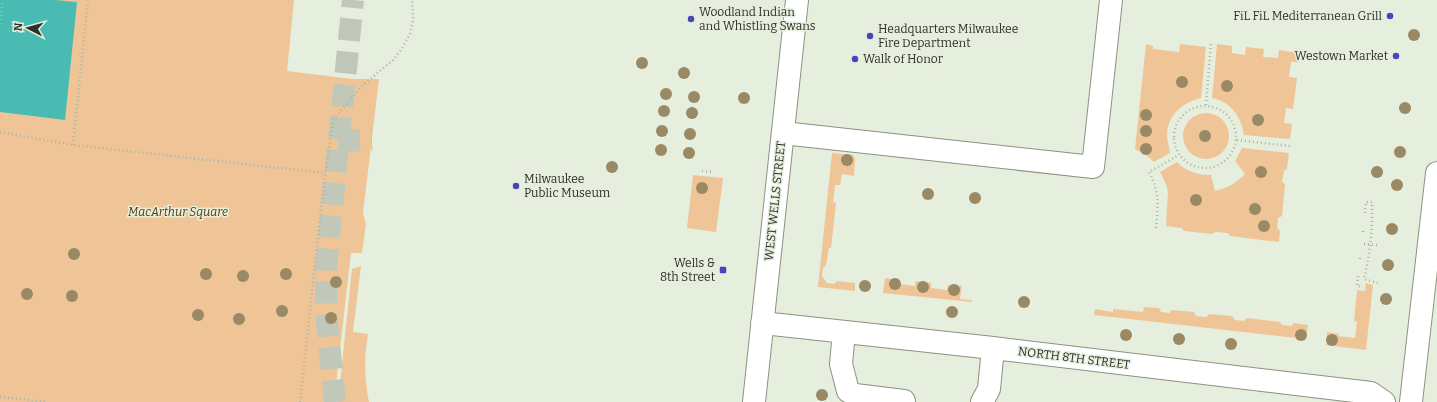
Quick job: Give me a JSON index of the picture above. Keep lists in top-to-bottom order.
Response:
{
  "streets": {
    "street": ["WEST WELLS STREET", "NORTH 8TH STREET"]
  },
  "crossings": [
    ["WEST WELLS STREET", "NORTH 8TH STREET"]
  ],
  "parks": ["MacArthur Square"],
  "places": {
    "other": [
      "FiL FiL Mediterranean Grill",
      "Woodland Indian and Whistling Swans",
      "Headquarters Milwaukee Fire Department",
      "Westown Market",
      "Walk of Honor",
      "Milwaukee Public Museum"
    ],
    "transit": ["Wells & 8th Street"]
  },
  "north": "left"
}
